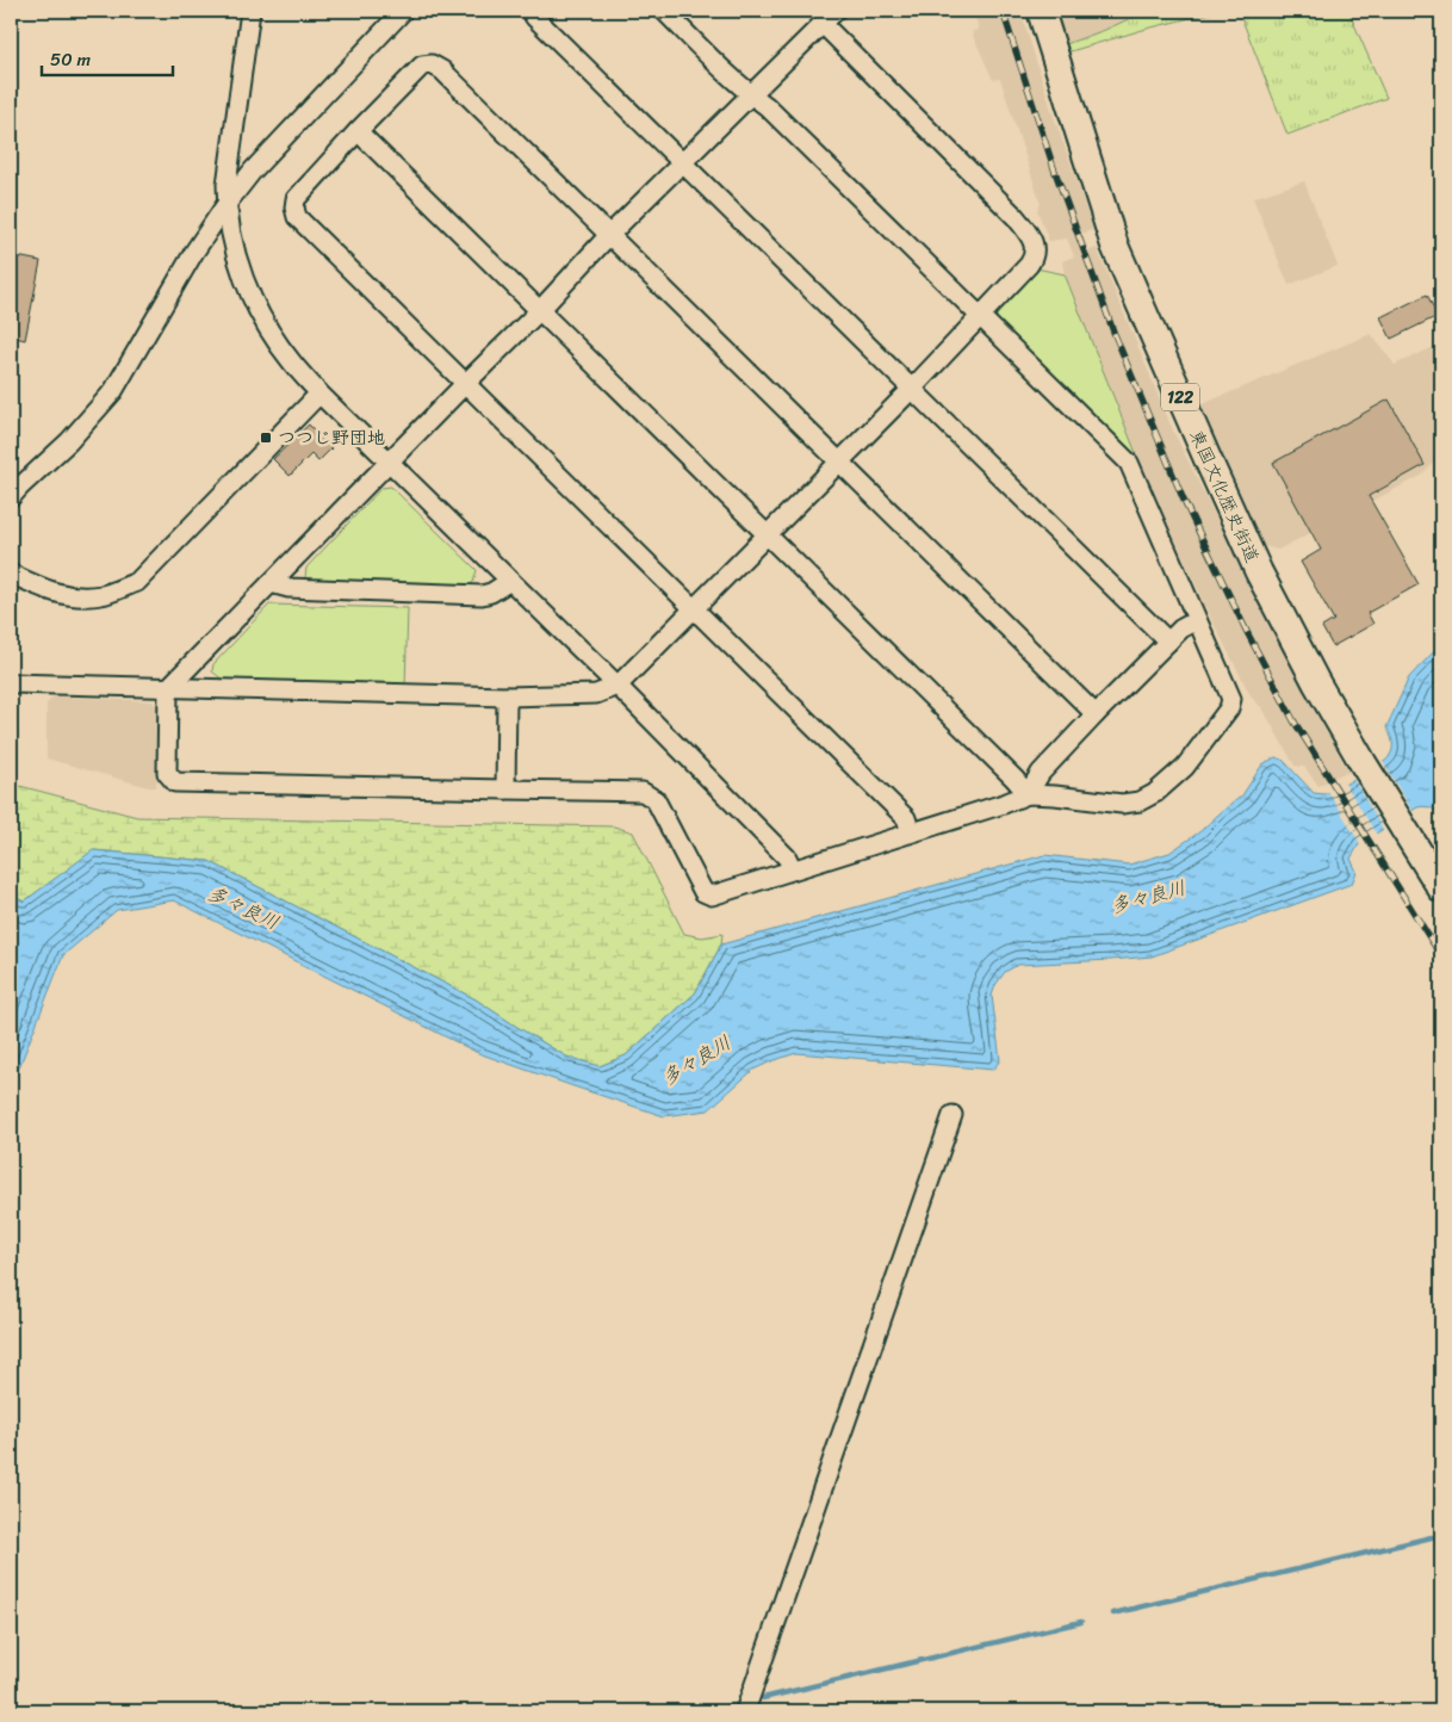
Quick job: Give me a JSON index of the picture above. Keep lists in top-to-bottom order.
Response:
{
  "streets": {
    "highway": ["122", "東国文化歴史街道"]
  },
  "water": ["多々良川"],
  "places": {
    "transit": ["つつじ野団地"]
  },
  "scale_bar": "50 m"
}
